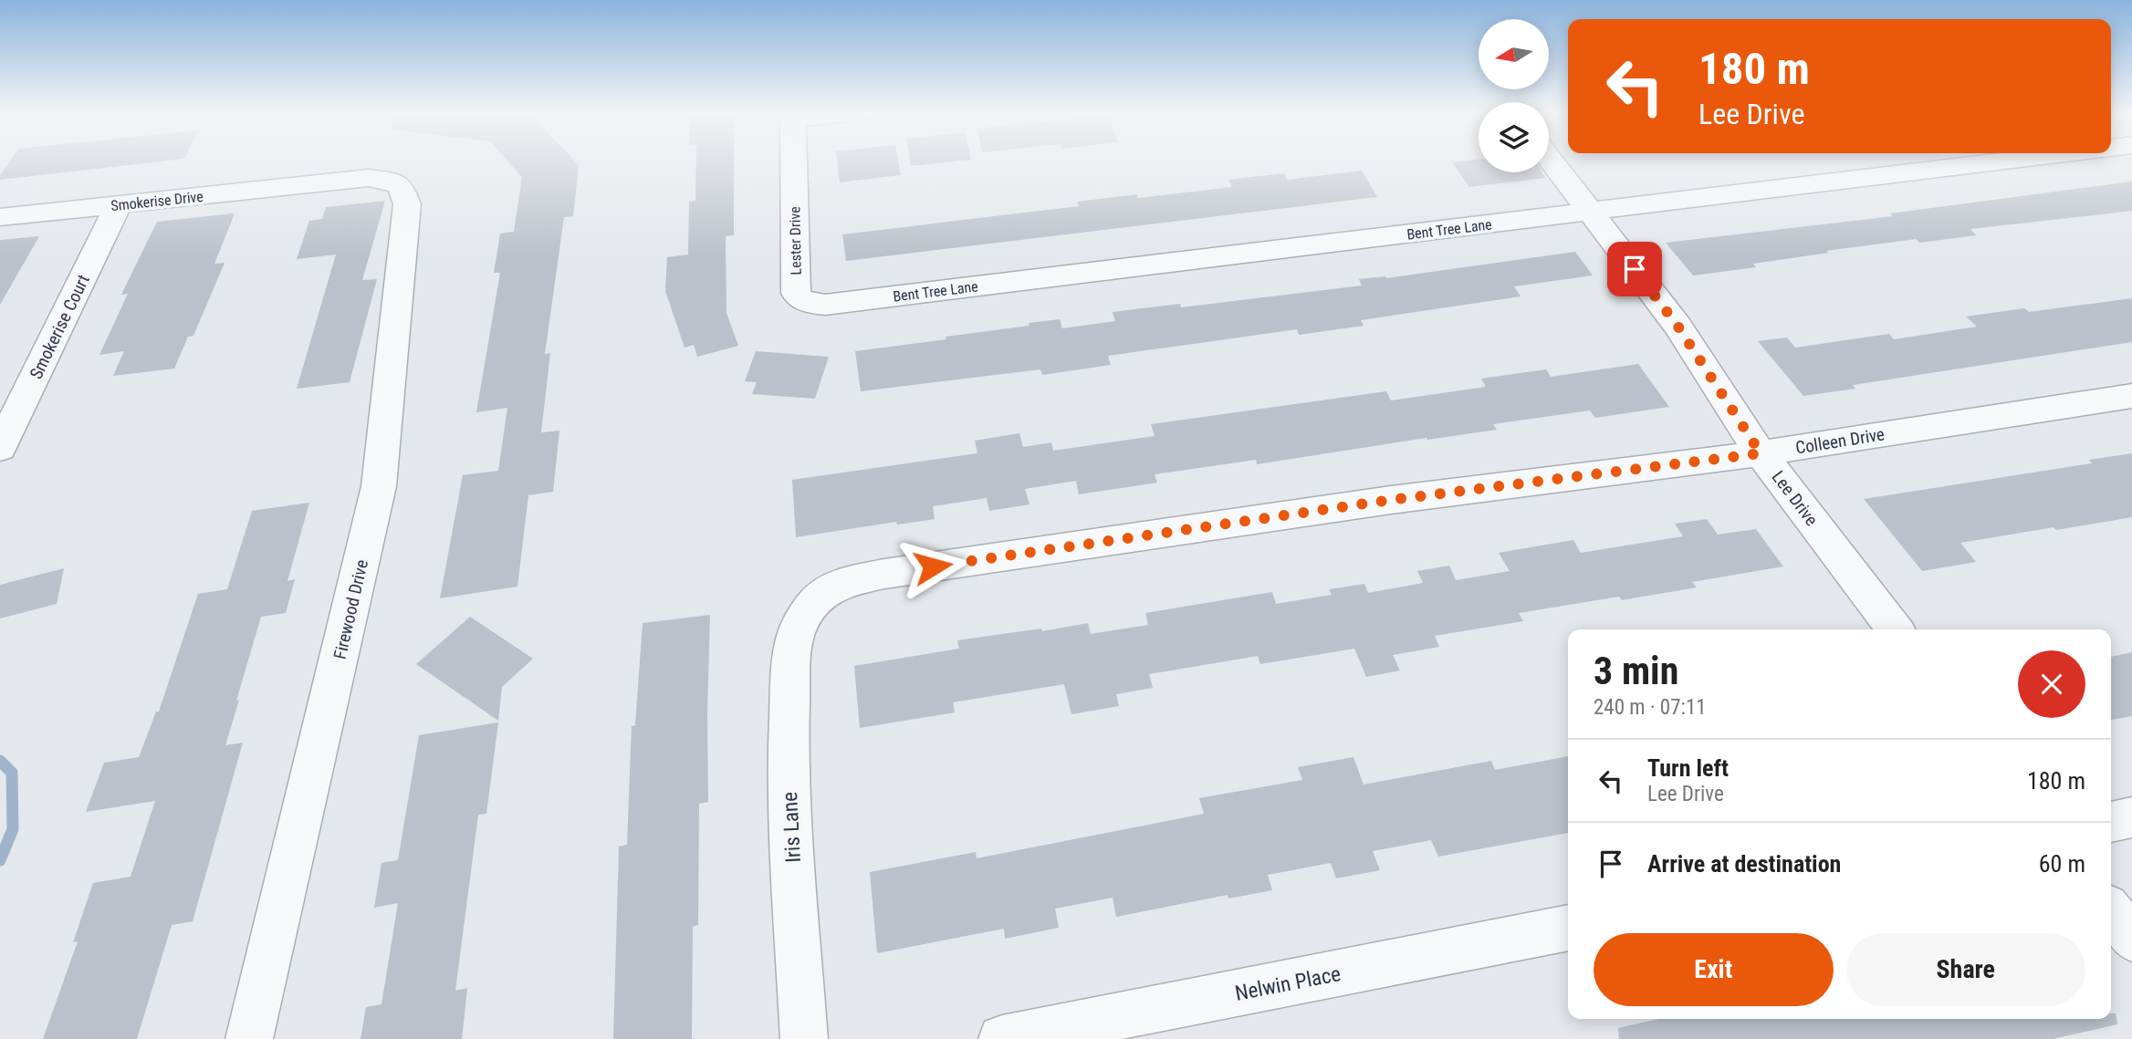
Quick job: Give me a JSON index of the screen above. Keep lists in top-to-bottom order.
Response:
{
  "streets": {
    "street": [
      "Smokerise Drive",
      "Bent Tree Lane",
      "Lester Drive",
      "Smokerise Court",
      "Colleen Drive",
      "Lee Drive",
      "Firewood Drive",
      "Iris Lane",
      "Nelwin Place"
    ]
  },
  "crossings": [
    ["Smokerise Drive", "Smokerise Court"],
    ["Smokerise Drive", "Firewood Drive"],
    ["Bent Tree Lane", "Lester Drive"],
    ["Bent Tree Lane", "Lee Drive"],
    ["Colleen Drive", "Lee Drive"],
    ["Colleen Drive", "Iris Lane"]
  ],
  "north": "left",
  "page": {
    "turn": ["180 m", "Lee Drive"],
    "heading": ["3 min", "240 m · 07:11"],
    "list": [
      {
        "name": "Turn left",
        "note": "Lee Drive",
        "value": "180 m"
      },
      {
        "name": "Arrive at destination",
        "value": "60 m"
      }
    ],
    "buttons": ["Exit", "Share"]
  }
}
